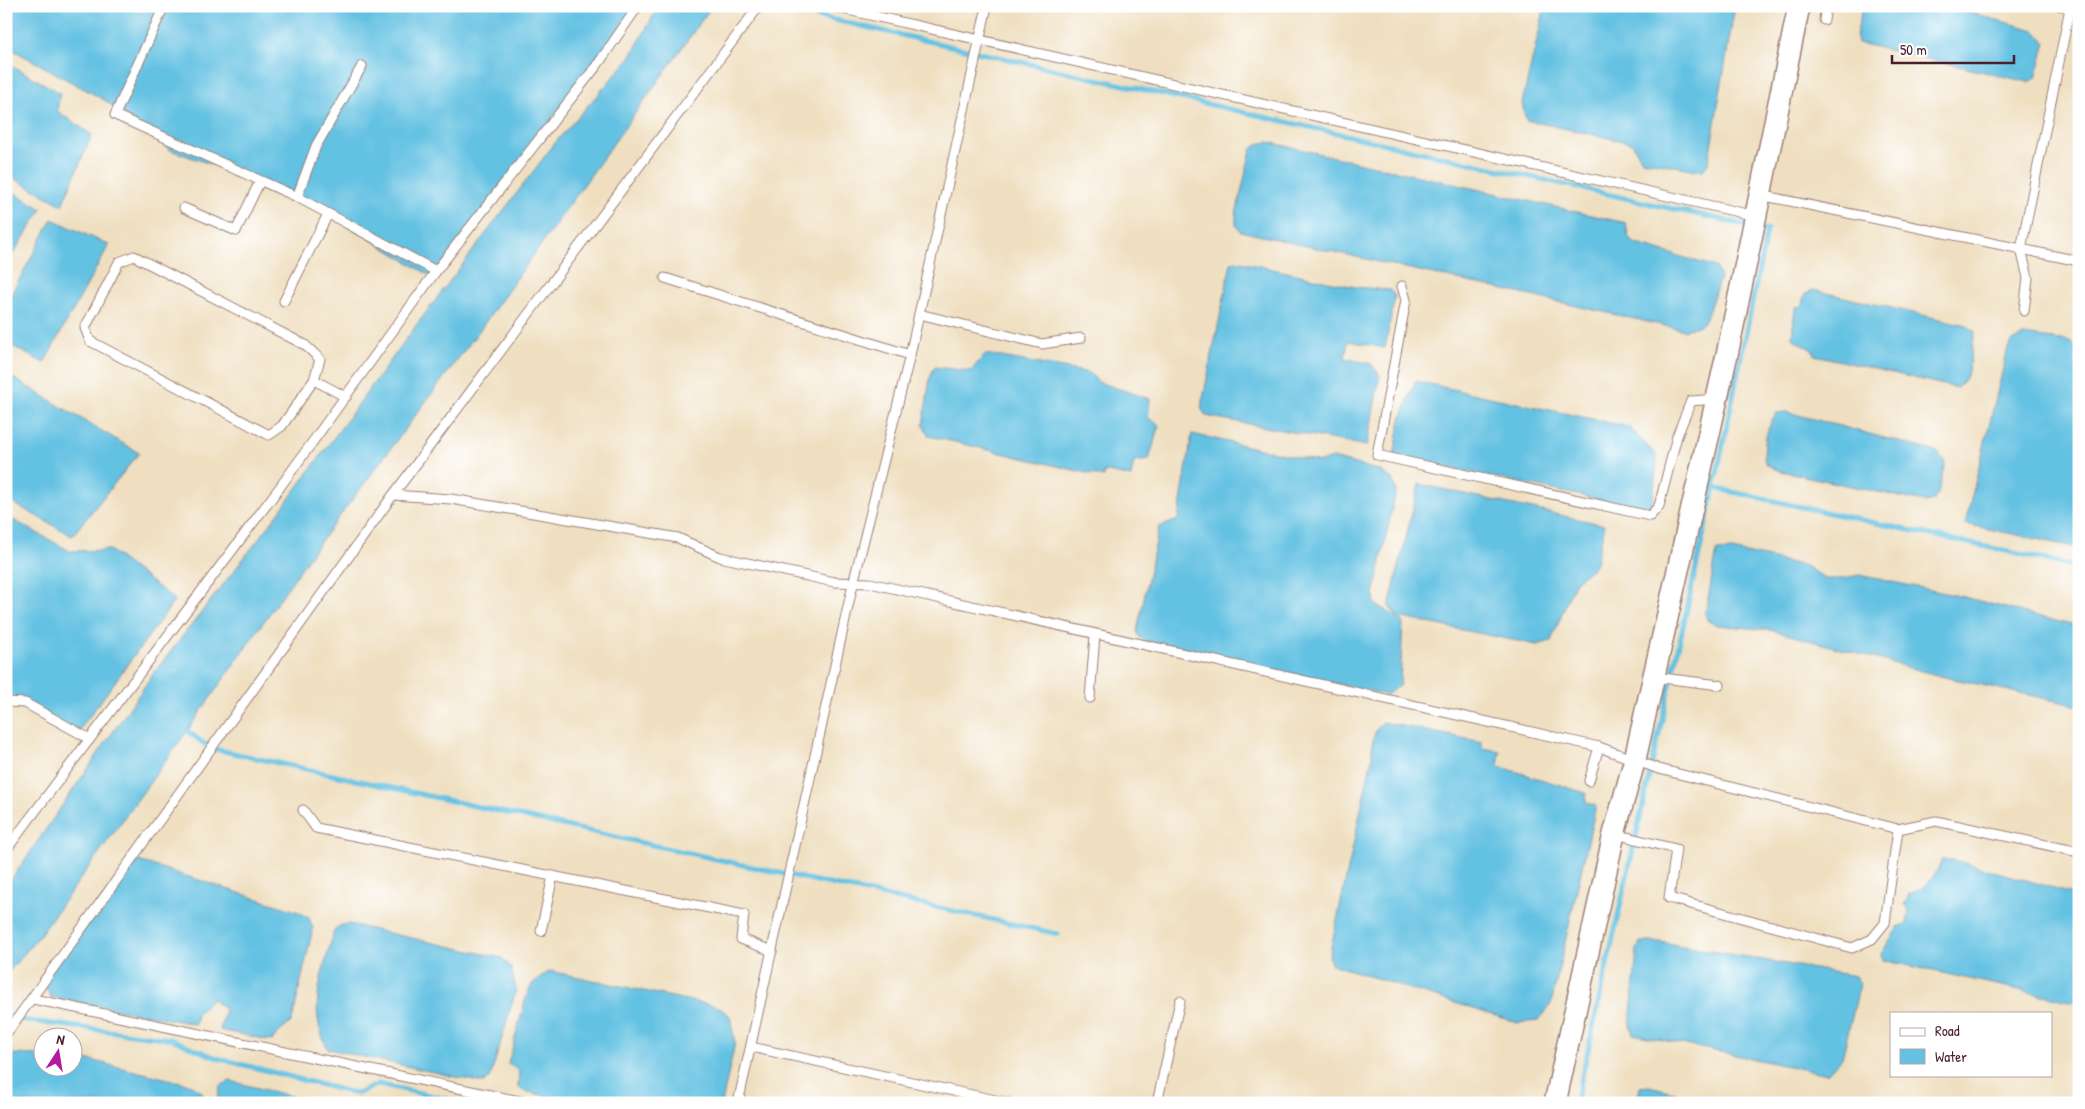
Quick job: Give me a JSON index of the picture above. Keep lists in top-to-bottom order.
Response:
{
  "legend": ["Road", "Water"],
  "scale_bar": "50 m",
  "north": "top"
}
